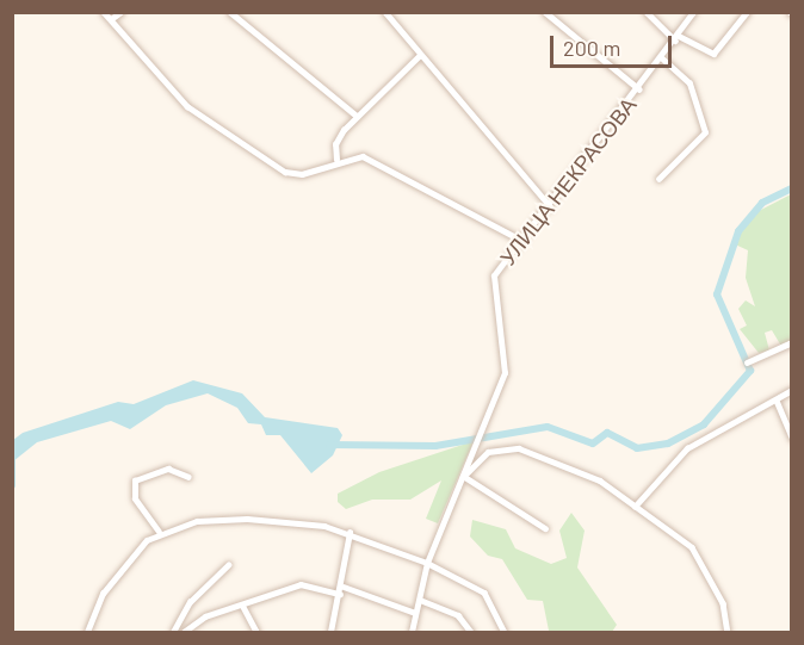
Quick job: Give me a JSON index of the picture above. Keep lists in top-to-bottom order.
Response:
{
  "streets": {
    "street": ["УЛИЦА НЕКРАСОВА"]
  },
  "scale_bar": "200 m"
}
